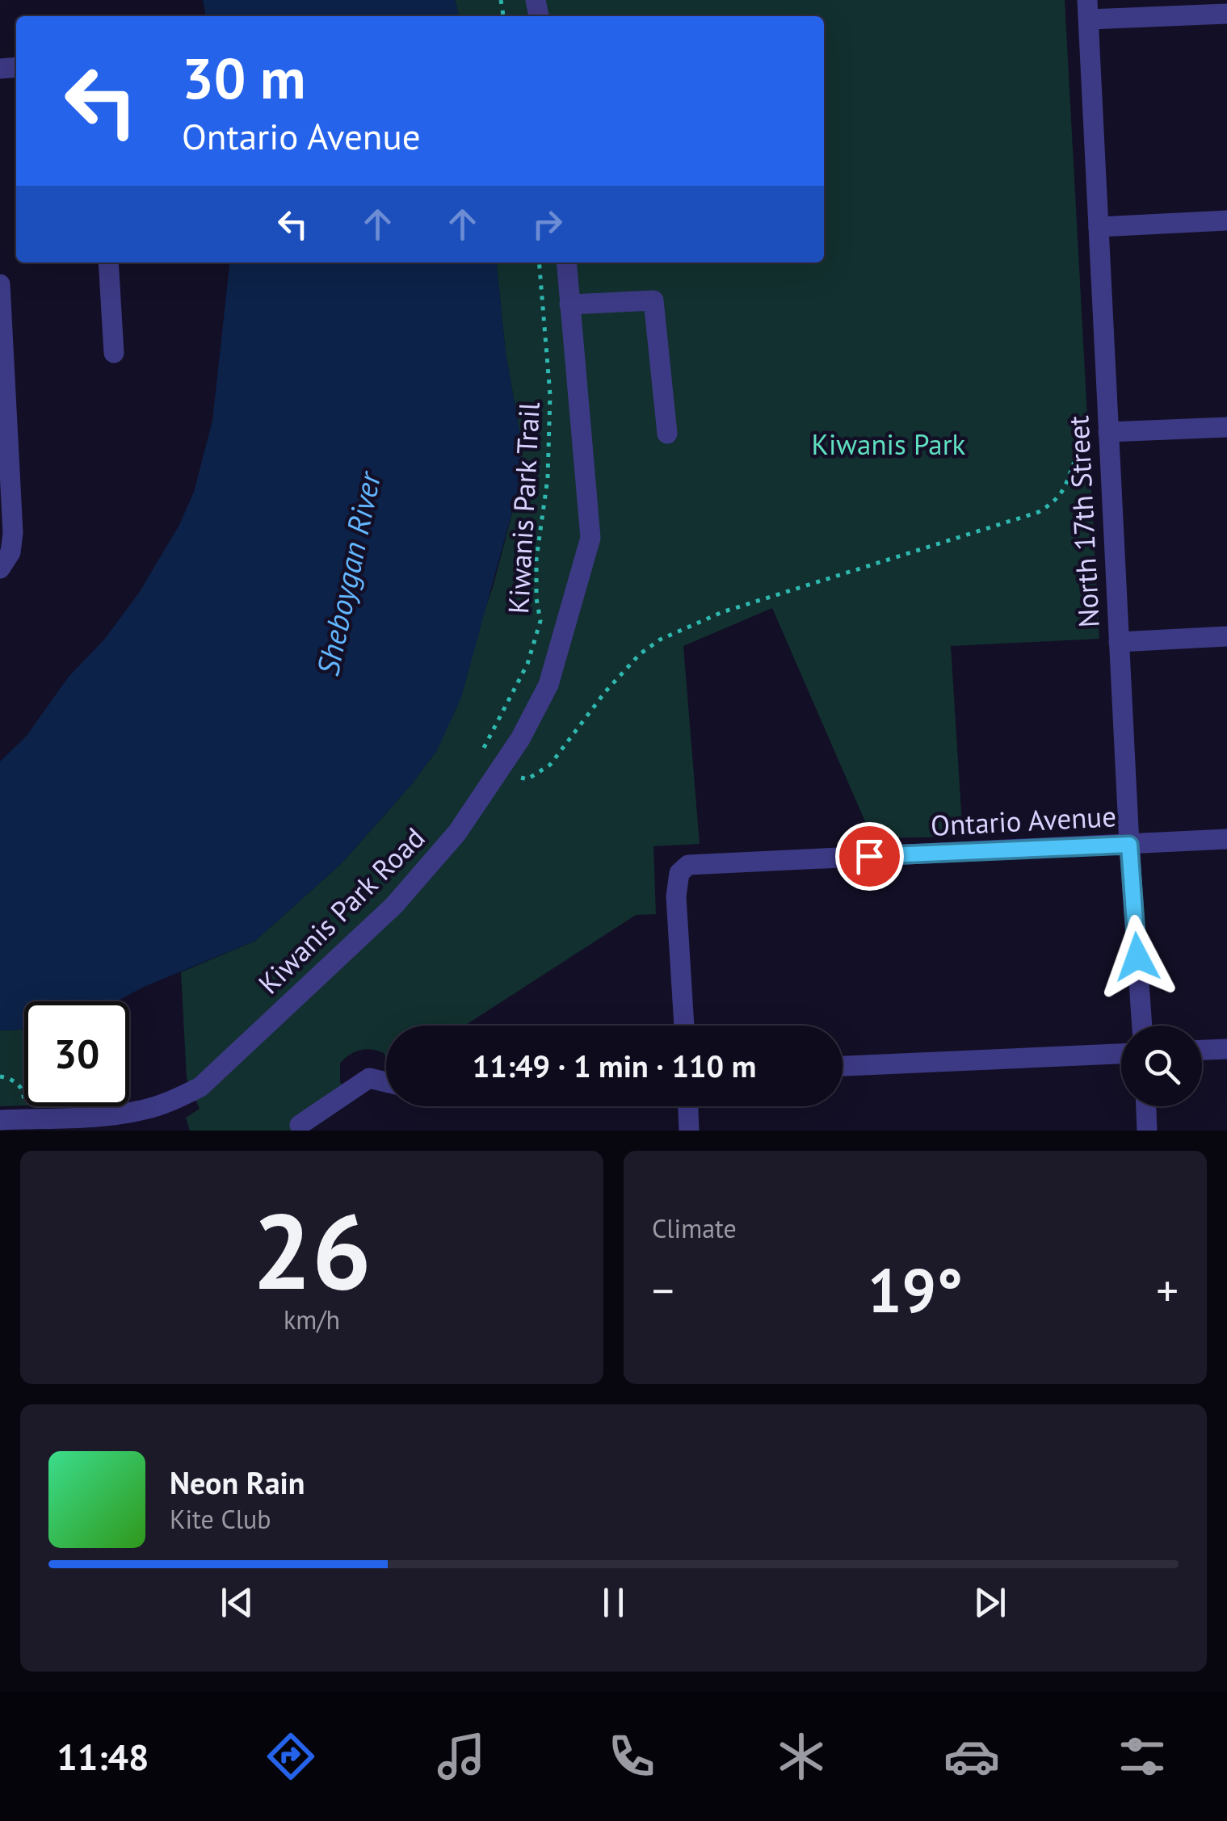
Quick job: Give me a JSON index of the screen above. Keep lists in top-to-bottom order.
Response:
{
  "streets": {
    "street": ["North 17th Street", "Ontario Avenue", "Kiwanis Park Road"],
    "path": ["Kiwanis Park Trail"]
  },
  "crossings": [
    ["North 17th Street", "Ontario Avenue"]
  ],
  "water": ["Sheboygan River"],
  "parks": ["Kiwanis Park"],
  "page": {
    "turn": ["30 m", "Ontario Avenue"],
    "limit": "30",
    "trip": "11:49 · 1 min · 110 m",
    "tile": [
      ["26", "km/h"],
      "Climate"
    ],
    "heat": ["−", "19°", "+"],
    "song": ["Neon Rain", "Kite Club"],
    "tabs": "11:48"
  }
}
